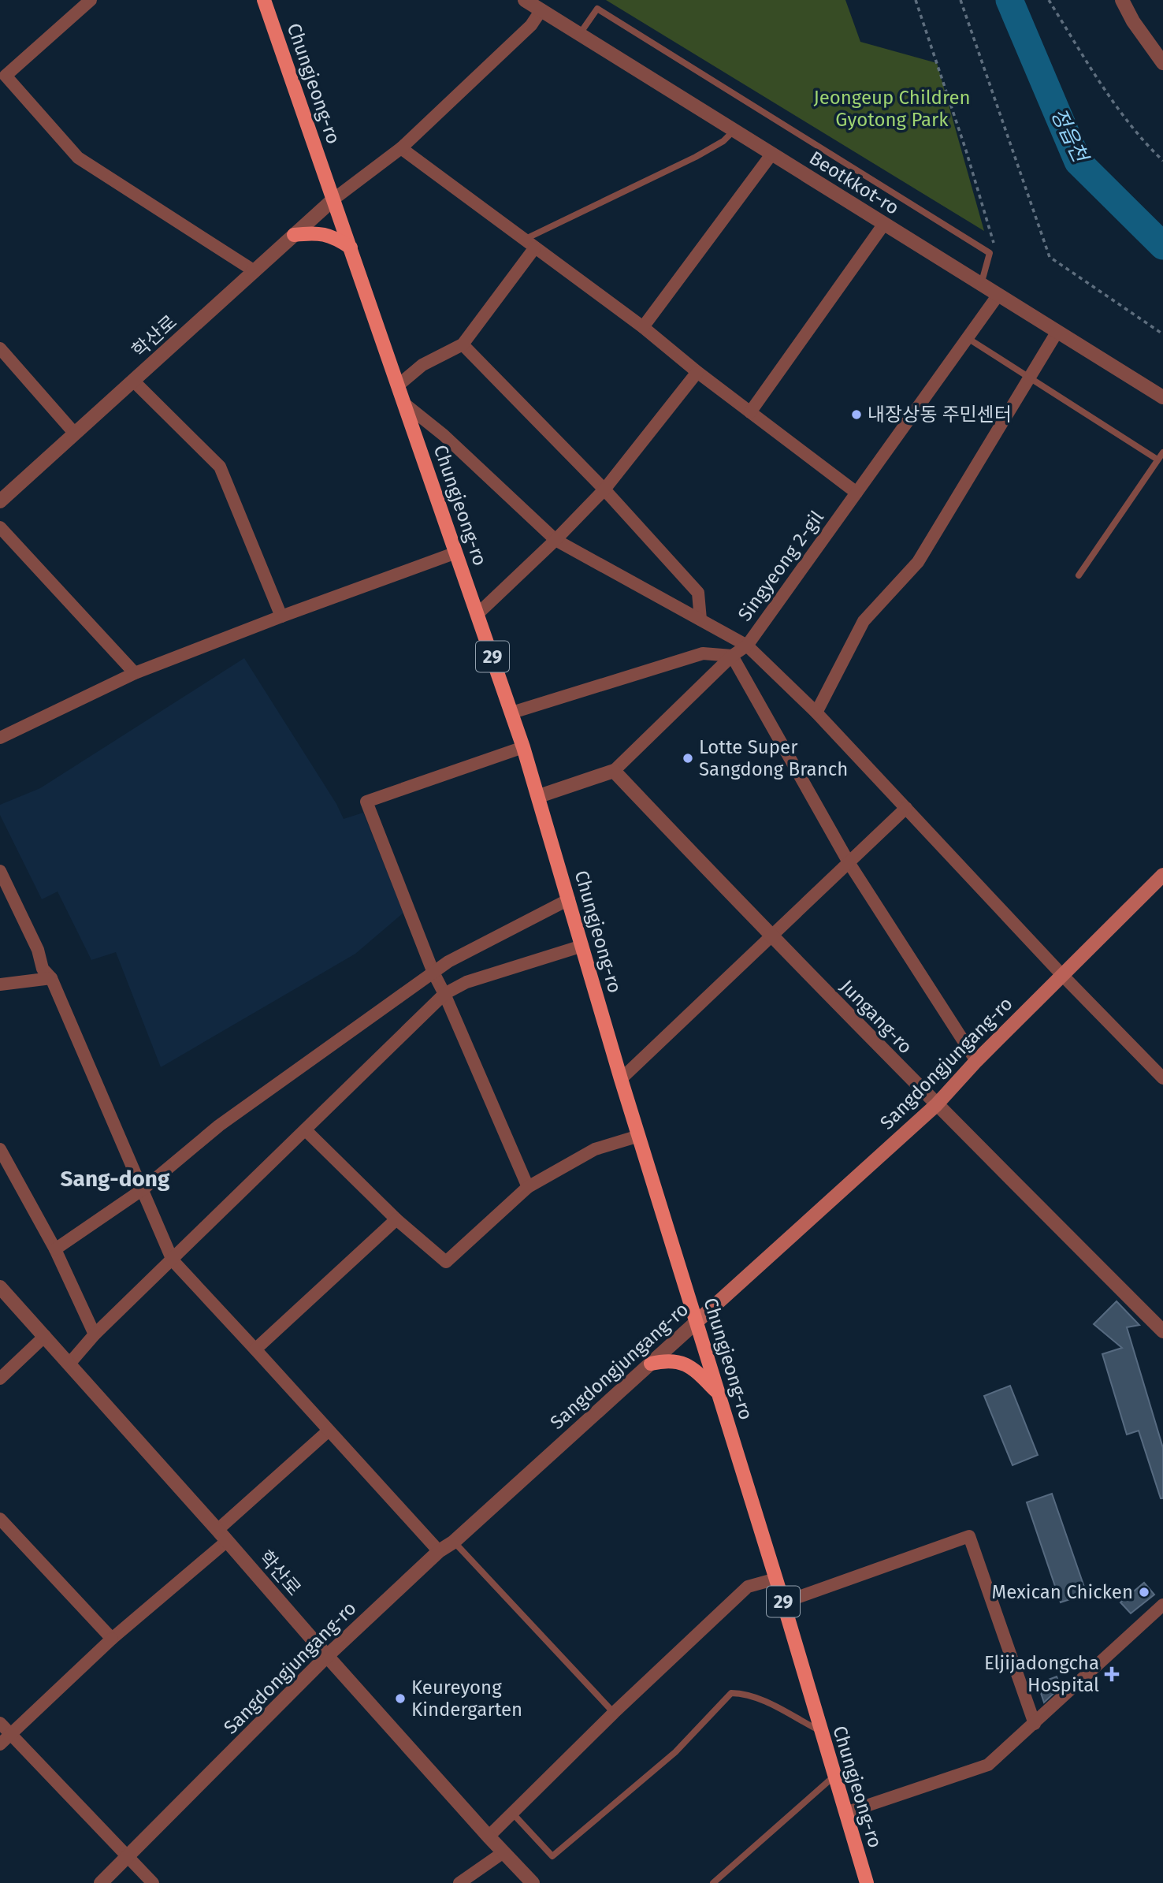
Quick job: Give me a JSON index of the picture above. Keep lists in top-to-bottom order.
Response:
{
  "streets": {
    "main road": ["Chungjeong-ro", "29", "Sangdongjungang-ro"],
    "street": [
      "Beotkkot-ro",
      "학산로",
      "Singyeong 2-gil",
      "Jungang-ro"
    ]
  },
  "crossings": [
    ["Chungjeong-ro", "학산로"],
    ["Chungjeong-ro", "Singyeong 2-gil"],
    ["Chungjeong-ro", "Sangdongjungang-ro"],
    ["Beotkkot-ro", "Singyeong 2-gil"],
    ["학산로", "Sangdongjungang-ro"],
    ["Singyeong 2-gil", "Jungang-ro"],
    ["Jungang-ro", "Sangdongjungang-ro"]
  ],
  "districts": ["Sang-dong"],
  "water": ["정읍천"],
  "parks": ["Jeongeup Children Gyotong Park"],
  "places": {
    "other": [
      "내장상동 주민센터",
      "Lotte Super Sangdong Branch",
      "Mexican Chicken",
      "Keureyong Kindergarten"
    ],
    "health": ["Eljijadongcha Hospital"]
  }
}
